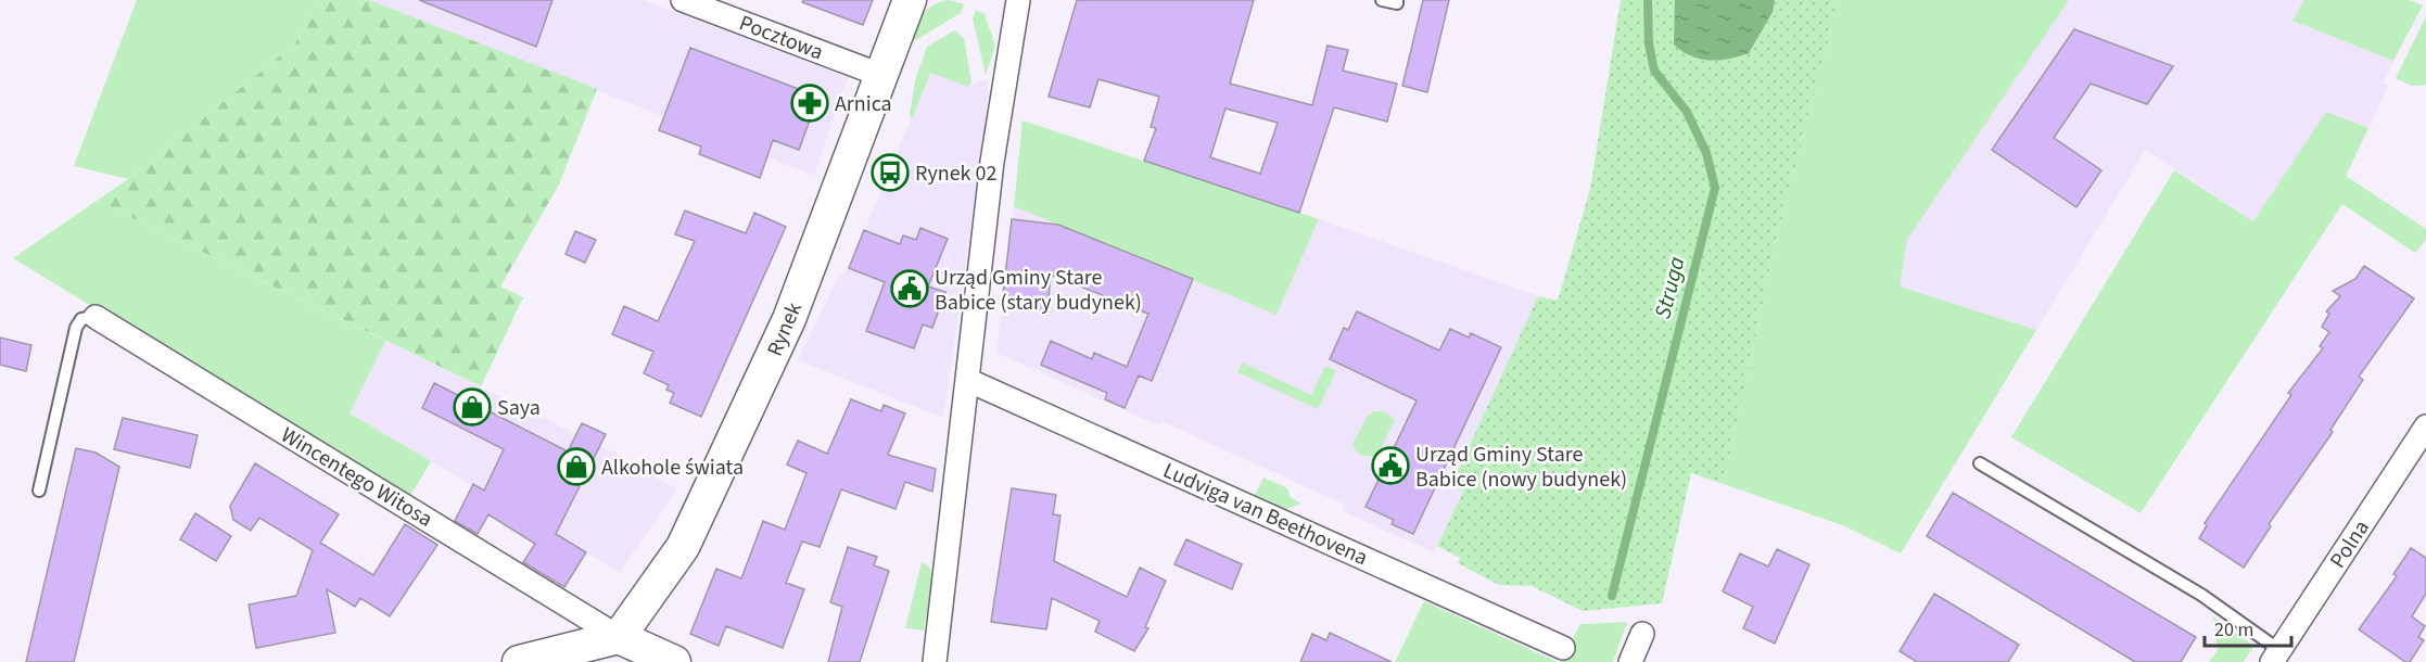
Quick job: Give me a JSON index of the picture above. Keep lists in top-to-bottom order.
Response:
{
  "streets": {
    "street": [
      "Pocztowa",
      "Rynek",
      "Wincentego Witosa",
      "Ludviga van Beethovena",
      "Polna"
    ]
  },
  "crossings": [
    ["Pocztowa", "Rynek"],
    ["Rynek", "Wincentego Witosa"]
  ],
  "water": ["Struga"],
  "places": {
    "pharmacy": ["Arnica"],
    "bus stop": ["Rynek 02"],
    "public building": ["Urząd Gminy Stare Babice (stary budynek)", "Urząd Gminy Stare Babice (nowy budynek)"],
    "shop": ["Saya", "Alkohole świata"]
  },
  "scale_bar": "20 m"
}
